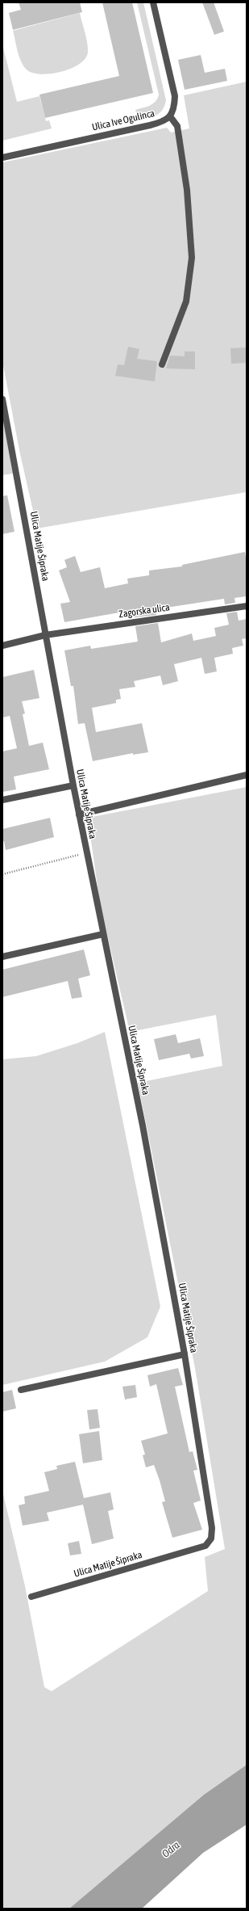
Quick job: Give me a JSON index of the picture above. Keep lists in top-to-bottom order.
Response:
{
  "streets": {
    "street": ["Ulica Ive Ogulinca", "Ulica Matije Šipraka", "Zagorska ulica"]
  },
  "crossings": [
    ["Ulica Matije Šipraka", "Zagorska ulica"]
  ],
  "water": ["Odra"]
}
